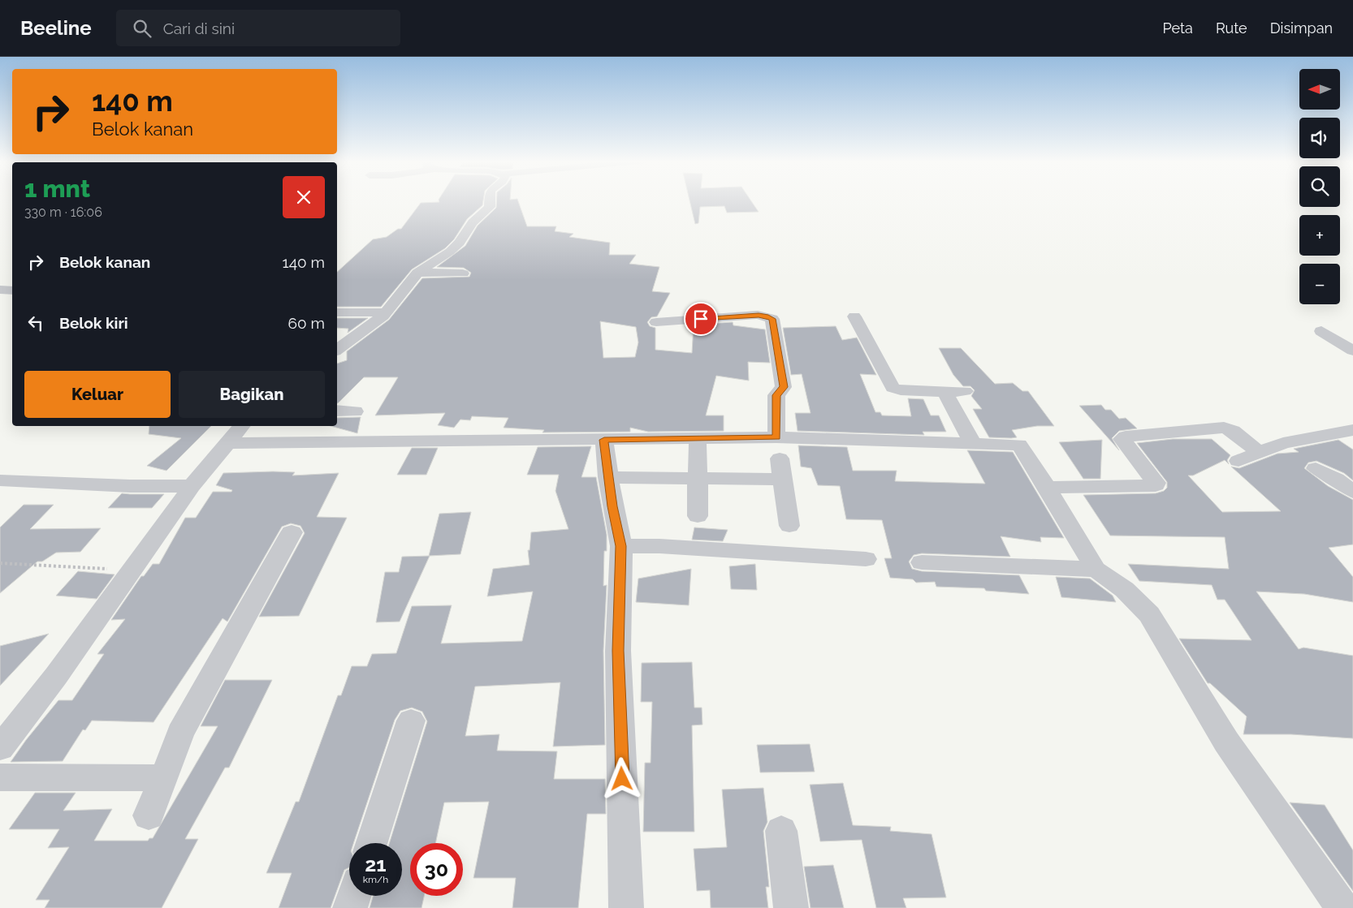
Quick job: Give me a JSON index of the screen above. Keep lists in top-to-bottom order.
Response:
{
  "north": "left",
  "page": {
    "header": "Beeline",
    "search": "Cari di sini",
    "nav": ["Peta", "Rute", "Disimpan"],
    "map_buttons": ["+", "−"],
    "turn": ["140 m", "Belok kanan"],
    "heading": ["1 mnt", "330 m · 16:06"],
    "list": [
      {
        "name": "Belok kanan",
        "value": "140 m"
      },
      {
        "name": "Belok kiri",
        "value": "60 m"
      }
    ],
    "buttons": ["Keluar", "Bagikan"],
    "speed": "21 km/h",
    "limit": "30"
  }
}
